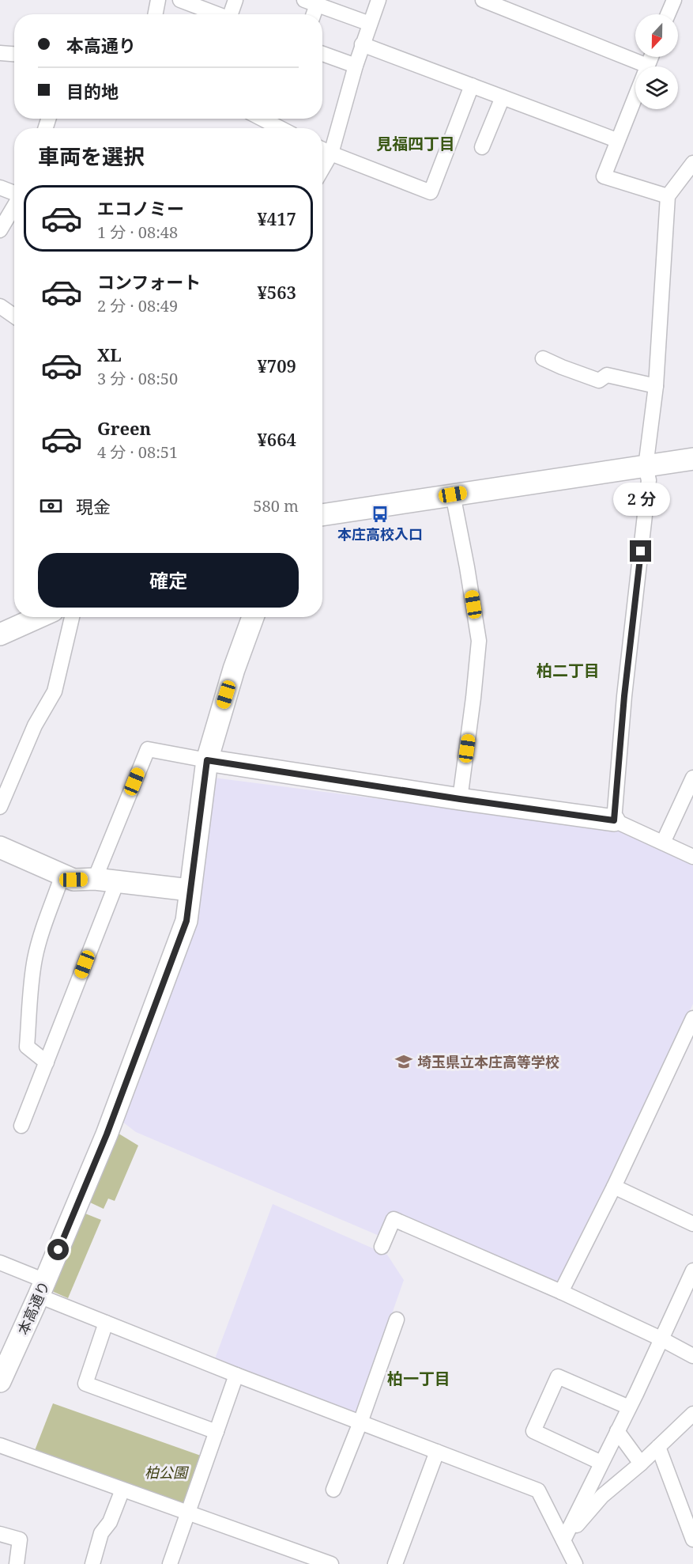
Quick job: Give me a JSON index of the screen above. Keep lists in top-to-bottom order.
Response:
{
  "streets": {
    "street": ["本高通り"]
  },
  "districts": ["見福四丁目", "柏二丁目", "柏一丁目"],
  "parks": ["柏公園"],
  "places": {
    "bus stop": ["本庄高校入口"],
    "school or university": ["埼玉県立本庄高等学校"]
  },
  "north": "bottom",
  "page": {
    "banner": ["本高通り", "目的地"],
    "heading": "車両を選択",
    "list": [
      {
        "name": "エコノミー",
        "note": "1 分 · 08:48",
        "value": "¥417"
      },
      {
        "name": "コンフォート",
        "note": "2 分 · 08:49",
        "value": "¥563"
      },
      {
        "name": "XL",
        "note": "3 分 · 08:50",
        "value": "¥709"
      },
      {
        "name": "Green",
        "note": "4 分 · 08:51",
        "value": "¥664"
      }
    ],
    "pay": ["現金", "580 m"],
    "bubble": "2 分",
    "buttons": "確定"
  }
}
